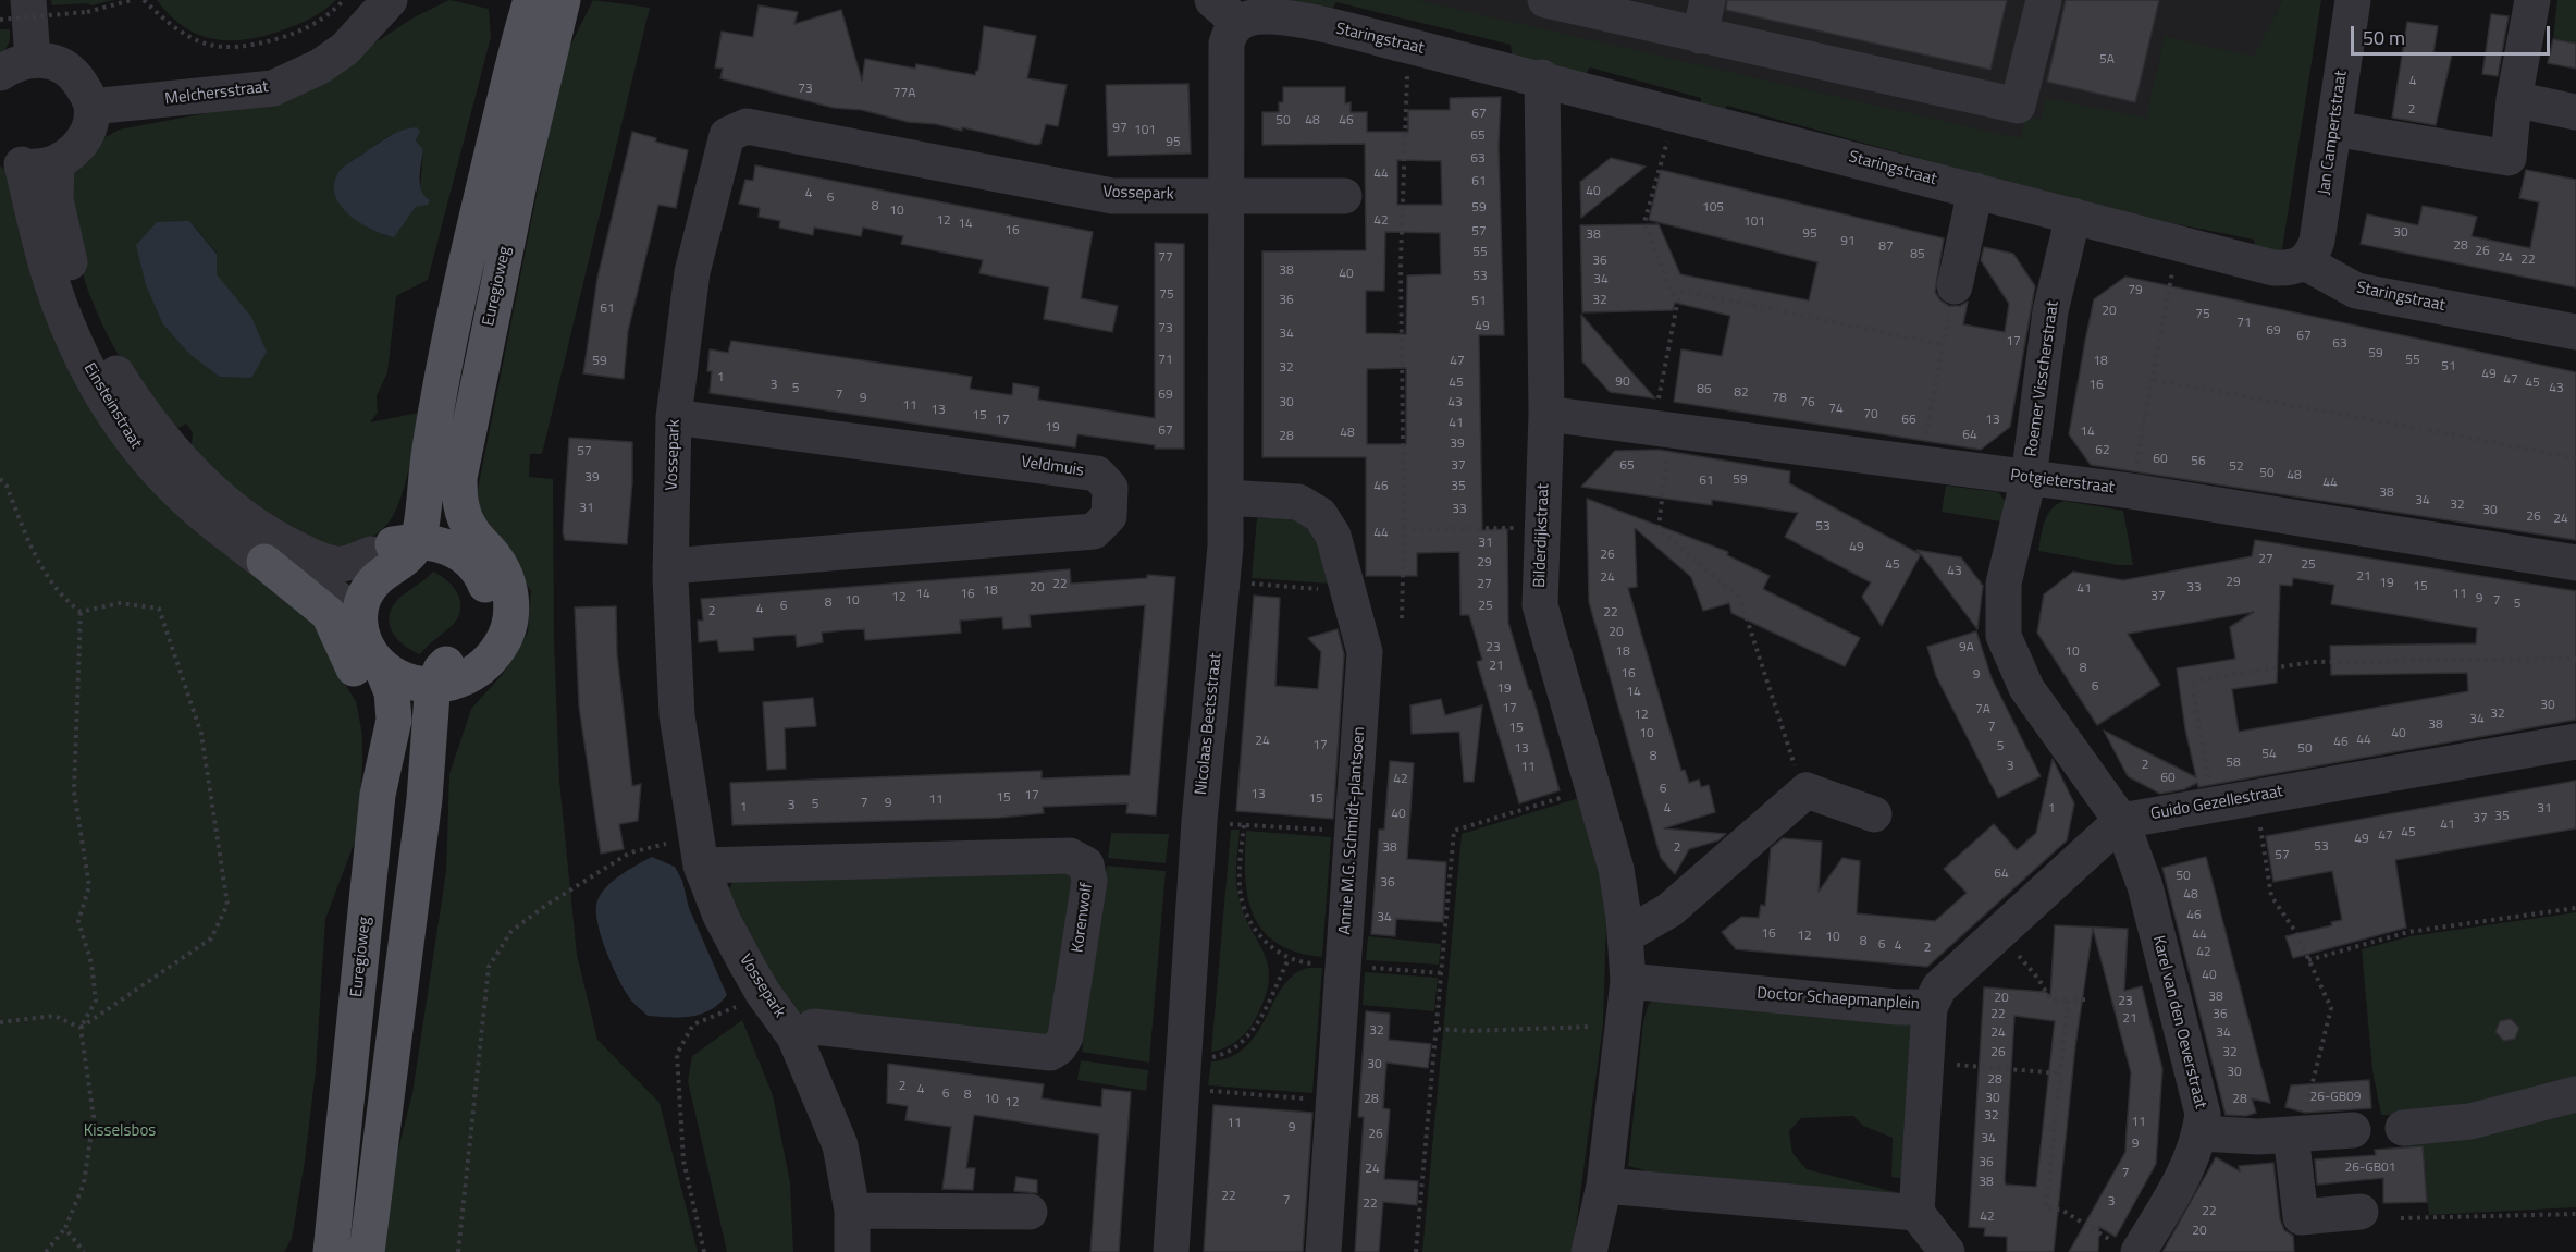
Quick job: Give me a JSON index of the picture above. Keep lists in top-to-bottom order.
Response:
{
  "streets": {
    "main road": ["Euregioweg"],
    "street": [
      "Staringstraat",
      "Melchersstraat",
      "Jan Campertstraat",
      "Vossepark",
      "Roemer Visscherstraat",
      "Einsteinstraat",
      "Veldmuis",
      "Potgieterstraat",
      "Bilderdijkstraat",
      "Nicolaas Beetsstraat",
      "Guido Gezellestraat",
      "Annie M.G. Schmidt-plantsoen",
      "Korenwolf",
      "Doctor Schaepmanplein",
      "Karel van den Oeverstraat"
    ]
  },
  "crossings": [
    ["Staringstraat", "Jan Campertstraat"],
    ["Staringstraat", "Roemer Visscherstraat"],
    ["Staringstraat", "Bilderdijkstraat"],
    ["Staringstraat", "Nicolaas Beetsstraat"],
    ["Vossepark", "Veldmuis"],
    ["Vossepark", "Nicolaas Beetsstraat"],
    ["Vossepark", "Korenwolf"],
    ["Euregioweg", "Einsteinstraat"],
    ["Roemer Visscherstraat", "Potgieterstraat"],
    ["Roemer Visscherstraat", "Guido Gezellestraat"],
    ["Roemer Visscherstraat", "Karel van den Oeverstraat"],
    ["Potgieterstraat", "Bilderdijkstraat"],
    ["Bilderdijkstraat", "Doctor Schaepmanplein"],
    ["Nicolaas Beetsstraat", "Annie M.G. Schmidt-plantsoen"],
    ["Guido Gezellestraat", "Karel van den Oeverstraat"]
  ],
  "parks": ["Kisselsbos"],
  "house_numbers": [
    "5A",
    "4",
    "73",
    "77A",
    "2",
    "67",
    "50",
    "48",
    "46",
    "97",
    "101",
    "65",
    "95",
    "63",
    "44",
    "61",
    "40",
    "4",
    "6",
    "8",
    "59",
    "105",
    "10",
    "12",
    "42",
    "101",
    "14",
    "16",
    "57",
    "30",
    "95",
    "38",
    "91",
    "28",
    "87",
    "26",
    "55",
    "85",
    "77",
    "24",
    "22",
    "36",
    "38",
    "40",
    "53",
    "34",
    "79",
    "75",
    "36",
    "32",
    "51",
    "61",
    "20",
    "75",
    "71",
    "49",
    "73",
    "69",
    "34",
    "67",
    "17",
    "63",
    "59",
    "71",
    "55",
    "59",
    "47",
    "18",
    "51",
    "32",
    "49",
    "1",
    "47",
    "90",
    "45",
    "45",
    "3",
    "16",
    "5",
    "43",
    "86",
    "82",
    "7",
    "69",
    "9",
    "78",
    "30",
    "43",
    "76",
    "11",
    "74",
    "13",
    "70",
    "15",
    "17",
    "66",
    "13",
    "41",
    "19",
    "67",
    "14",
    "48",
    "64",
    "28",
    "39",
    "62",
    "57",
    "60",
    "56",
    "37",
    "65",
    "52",
    "50",
    "48",
    "39",
    "59",
    "61",
    "44",
    "46",
    "35",
    "38",
    "34",
    "32",
    "31",
    "33",
    "30",
    "26",
    "24",
    "53",
    "44",
    "31",
    "49",
    "26",
    "27",
    "29",
    "45",
    "25",
    "43",
    "21",
    "24",
    "29",
    "19",
    "22",
    "27",
    "15",
    "20",
    "33",
    "41",
    "18",
    "14",
    "16",
    "11",
    "37",
    "12",
    "9",
    "10",
    "7",
    "8",
    "5",
    "6",
    "25",
    "4",
    "2",
    "22",
    "20",
    "23",
    "9A",
    "18",
    "10",
    "21",
    "8",
    "16",
    "9",
    "6",
    "19",
    "14",
    "30",
    "17",
    "7A",
    "32",
    "12",
    "34",
    "38",
    "7",
    "15",
    "10",
    "40",
    "44",
    "24",
    "46",
    "17",
    "5",
    "13",
    "50",
    "54",
    "8",
    "58",
    "2",
    "3",
    "11",
    "60",
    "42",
    "6",
    "13",
    "17",
    "15",
    "15",
    "11",
    "7",
    "9",
    "5",
    "3",
    "1",
    "4",
    "1",
    "31",
    "40",
    "35",
    "37",
    "41",
    "45",
    "47",
    "49",
    "53",
    "38",
    "2",
    "57",
    "64",
    "50",
    "36",
    "48",
    "46",
    "34",
    "16",
    "44",
    "12",
    "10",
    "8",
    "6",
    "4",
    "2",
    "42",
    "40",
    "38",
    "20",
    "23",
    "22",
    "36",
    "21",
    "32",
    "24",
    "34",
    "26",
    "32",
    "30",
    "30",
    "28",
    "2",
    "4",
    "6",
    "8",
    "26-GB09",
    "30",
    "10",
    "28",
    "28",
    "12",
    "32",
    "11",
    "11",
    "9",
    "26",
    "34",
    "9",
    "36",
    "26-GB01",
    "24",
    "7",
    "38",
    "22",
    "7",
    "3",
    "22",
    "22",
    "42",
    "20"
  ],
  "scale_bar": "50 m"
}
